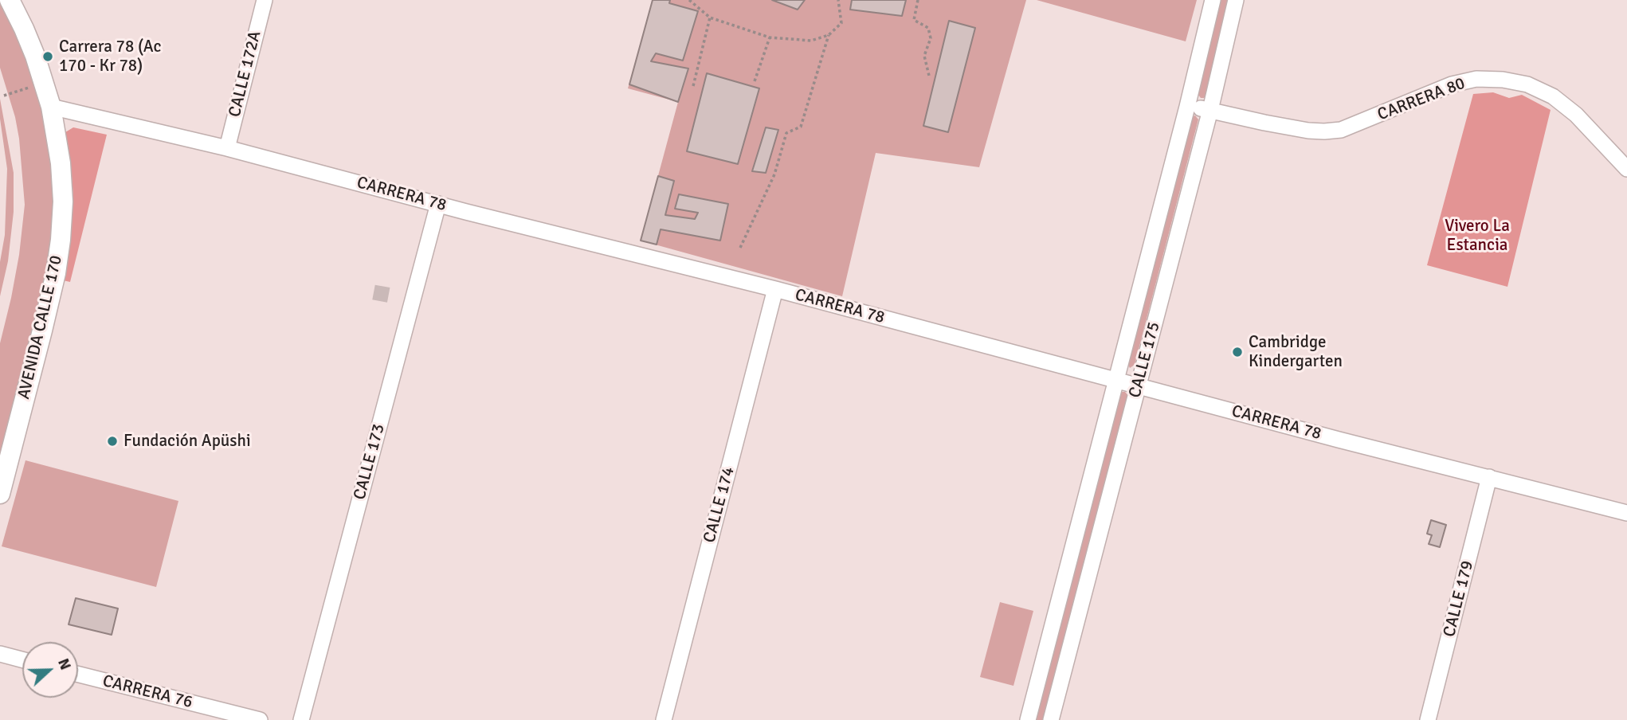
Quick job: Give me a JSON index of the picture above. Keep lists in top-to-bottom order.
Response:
{
  "streets": {
    "main road": ["AVENIDA CALLE 170"],
    "street": [
      "CALLE 172A",
      "CARRERA 80",
      "CARRERA 78",
      "CALLE 175",
      "CALLE 173",
      "CALLE 174",
      "CALLE 179",
      "CARRERA 76"
    ]
  },
  "crossings": [
    ["CALLE 172A", "CARRERA 78"],
    ["CARRERA 80", "CALLE 175"],
    ["CARRERA 78", "AVENIDA CALLE 170"],
    ["CARRERA 78", "CALLE 175"],
    ["CARRERA 78", "CALLE 173"],
    ["CARRERA 78", "CALLE 174"],
    ["CARRERA 78", "CALLE 179"]
  ],
  "parks": ["Vivero La Estancia"],
  "places": ["Carrera 78 (Ac 170 - Kr 78)", "Cambridge Kindergarten", "Fundación Apüshi"],
  "north": "right"
}
